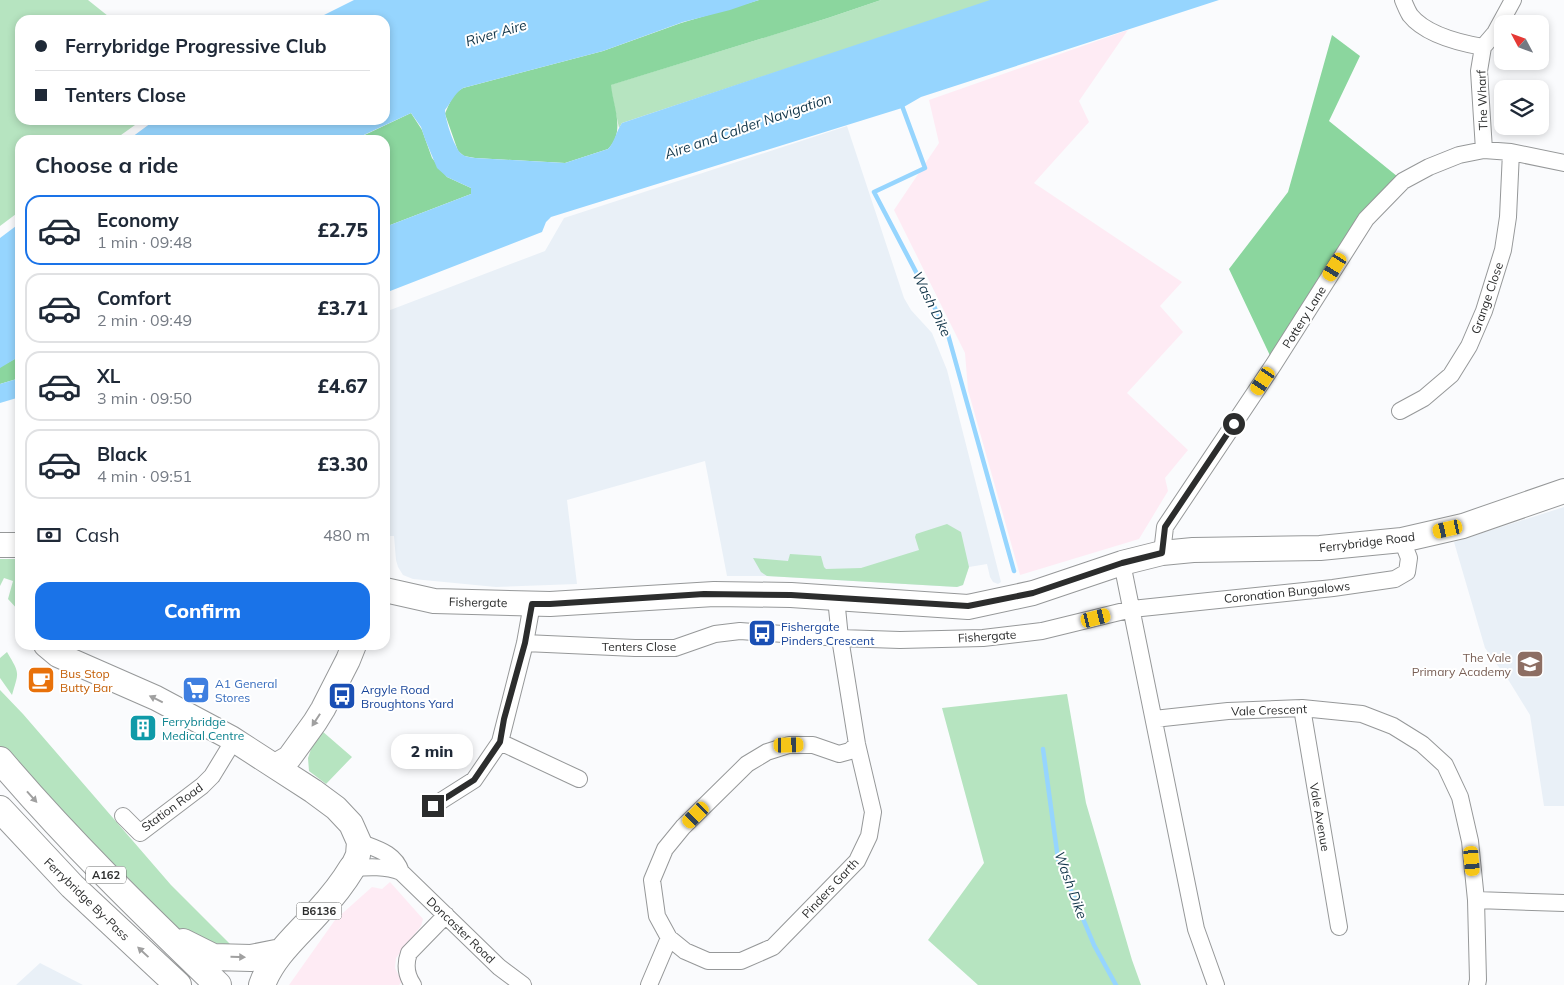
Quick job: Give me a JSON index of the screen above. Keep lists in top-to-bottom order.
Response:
{
  "streets": {
    "main road": [
      "Ferrybridge Road",
      "Fishergate",
      "A162",
      "Ferrybridge By-Pass",
      "B6136"
    ],
    "street": [
      "The Wharf",
      "Grange Close",
      "Pottery Lane",
      "Coronation Bungalows",
      "Tenters Close",
      "Vale Crescent",
      "Station Road",
      "Vale Avenue",
      "Pinders Garth",
      "Doncaster Road"
    ]
  },
  "crossings": [
    ["The Wharf", "Pottery Lane"],
    ["Grange Close", "Pottery Lane"],
    ["Pottery Lane", "Fishergate"],
    ["Ferrybridge Road", "Coronation Bungalows"],
    ["Ferrybridge Road", "Fishergate"],
    ["Coronation Bungalows", "Fishergate"],
    ["Fishergate", "Tenters Close"],
    ["Fishergate", "Pinders Garth"],
    ["Tenters Close", "Pinders Garth"],
    ["Vale Crescent", "Vale Avenue"],
    ["B6136", "Doncaster Road"]
  ],
  "water": ["River Aire", "Aire and Calder Navigation", "Wash Dike"],
  "places": {
    "bus stop": ["Fishergate Pinders Crescent", "Argyle Road Broughtons Yard"],
    "school or university": ["The Vale Primary Academy"],
    "cafe": ["Bus Stop Butty Bar"],
    "supermarket": ["A1 General Stores"],
    "building": ["Ferrybridge Medical Centre"]
  },
  "north": "top left",
  "page": {
    "banner": ["Ferrybridge Progressive Club", "Tenters Close"],
    "heading": "Choose a ride",
    "list": [
      {
        "name": "Economy",
        "note": "1 min · 09:48",
        "value": "£2.75"
      },
      {
        "name": "Comfort",
        "note": "2 min · 09:49",
        "value": "£3.71"
      },
      {
        "name": "XL",
        "note": "3 min · 09:50",
        "value": "£4.67"
      },
      {
        "name": "Black",
        "note": "4 min · 09:51",
        "value": "£3.30"
      }
    ],
    "pay": ["Cash", "480 m"],
    "buttons": "Confirm",
    "bubble": "2 min"
  }
}
